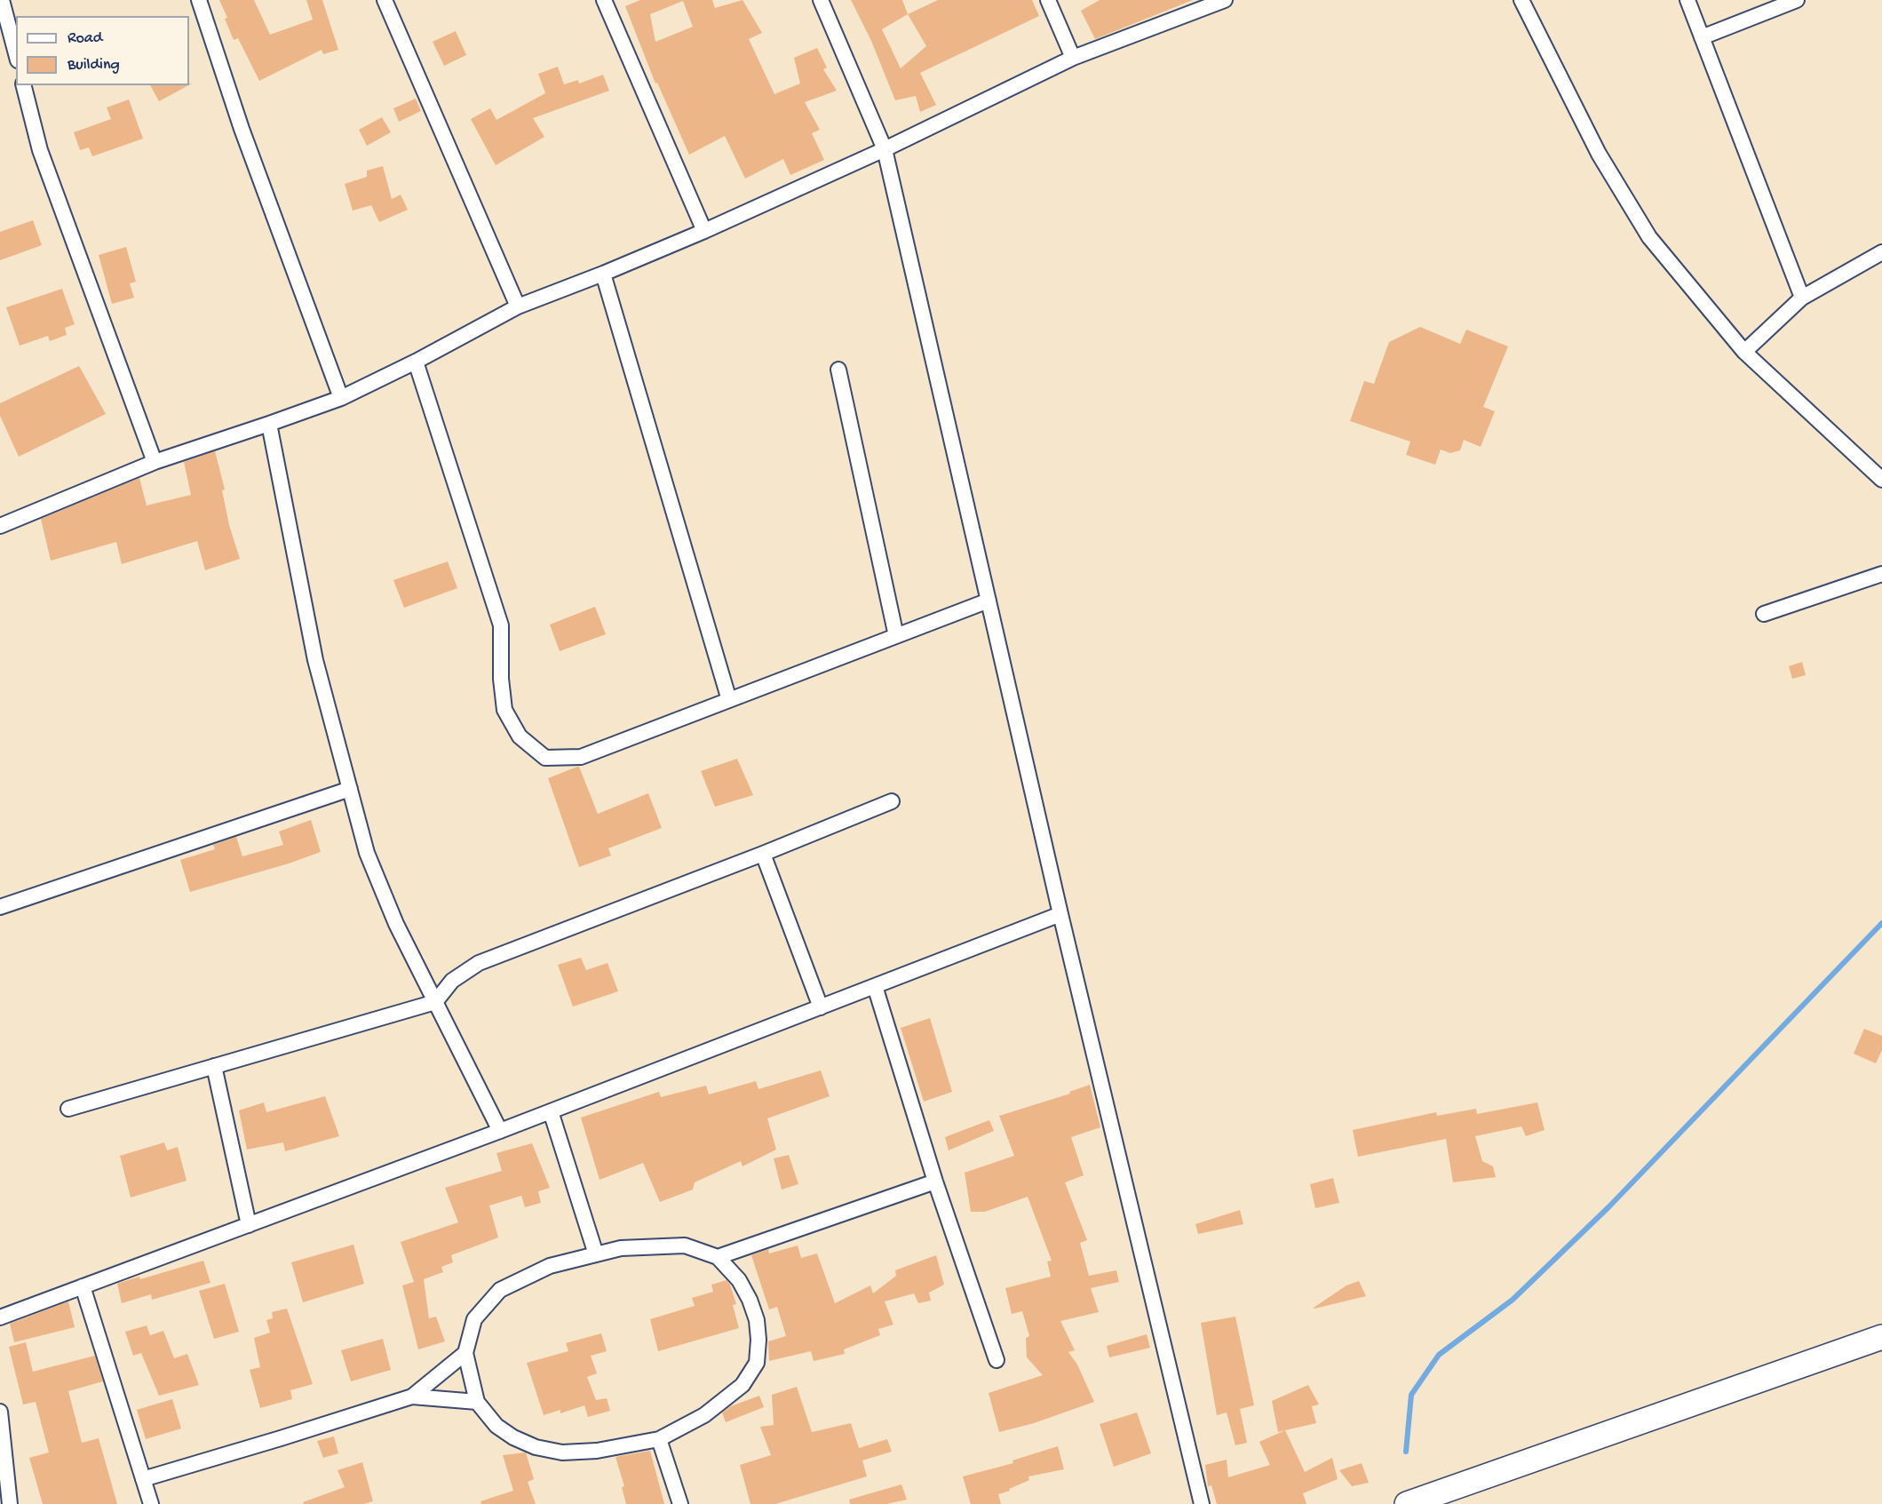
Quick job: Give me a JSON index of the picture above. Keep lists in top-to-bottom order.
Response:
{
  "legend": ["Road", "Building"]
}
